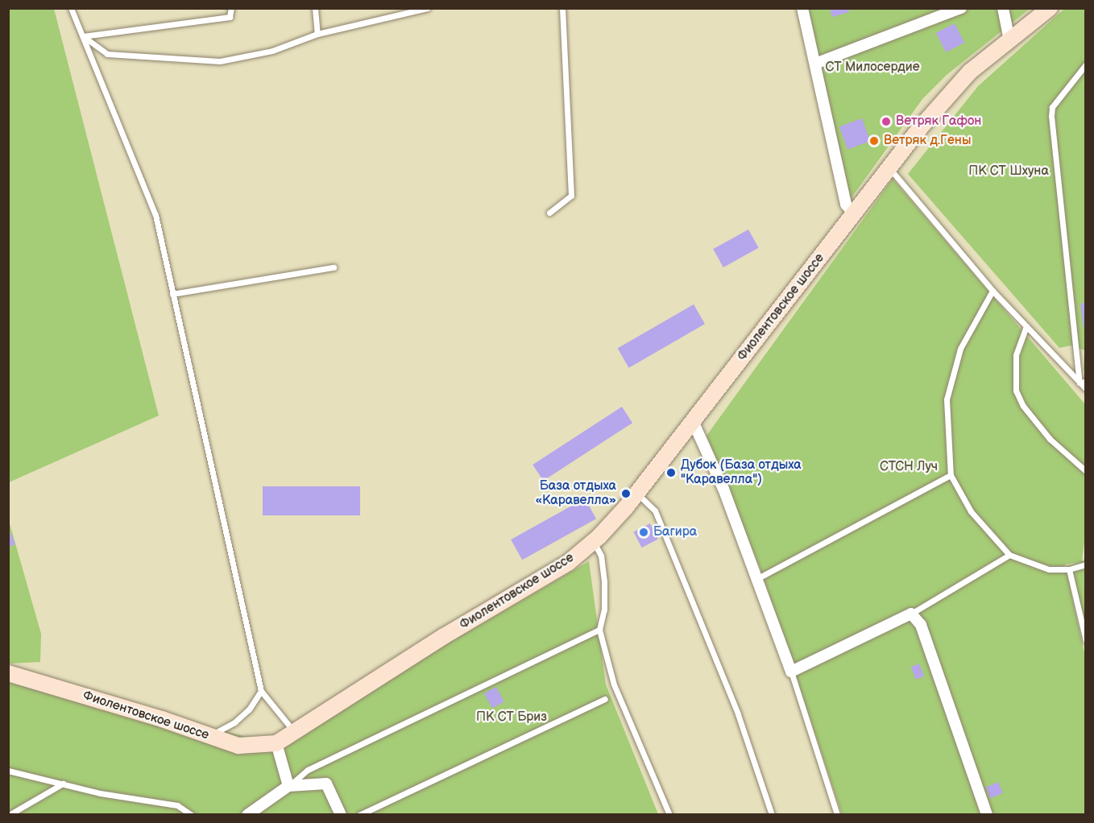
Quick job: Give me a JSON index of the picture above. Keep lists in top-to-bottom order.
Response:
{
  "streets": {
    "main road": ["Фиолентовское шоссе"]
  },
  "parks": [
    "СТ Милосердие",
    "ПК СТ Шхуна",
    "СТСН Луч",
    "ПК СТ Бриз"
  ],
  "places": [
    "Ветряк Гафон",
    "Ветряк д.Гены",
    "Дубок (База отдыха \"Каравелла\")",
    "База отдыха «Каравелла»",
    "Багира"
  ]
}
